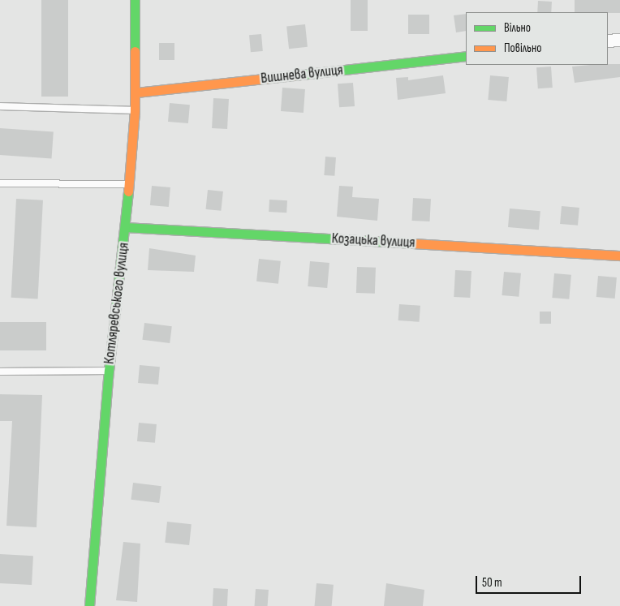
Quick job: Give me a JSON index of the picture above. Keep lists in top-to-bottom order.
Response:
{
  "streets": {
    "street": ["Вишнева вулиця", "Козацька вулиця", "Котляревського вулиця"]
  },
  "crossings": [
    ["Вишнева вулиця", "Котляревського вулиця"],
    ["Козацька вулиця", "Котляревського вулиця"]
  ],
  "legend": ["Вільно", "Повільно"],
  "scale_bar": "50 m"
}
